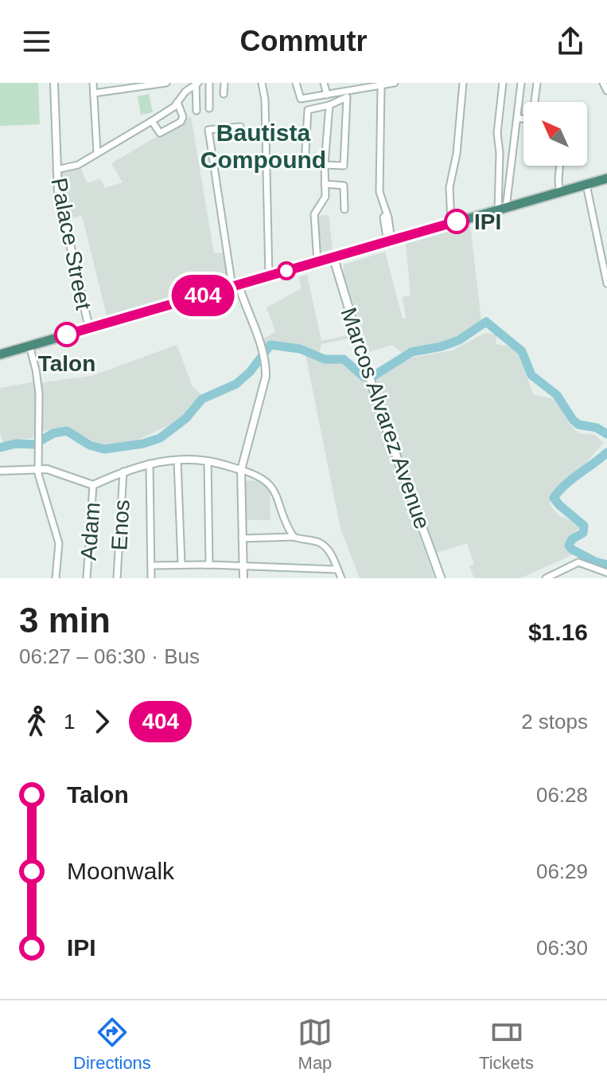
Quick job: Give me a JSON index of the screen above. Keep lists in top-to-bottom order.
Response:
{
  "streets": {
    "main road": ["Marcos Alvarez Avenue"],
    "street": ["Palace Street", "Enos", "Adam"]
  },
  "districts": ["Bautista Compound"],
  "places": ["IPI", "Talon"],
  "lines": ["bus line 404"],
  "north": "top left",
  "page": {
    "header": "Commutr",
    "on_map": "404",
    "heading": ["3 min", "06:27 – 06:30 · Bus", "$1.16"],
    "legs": ["1", "404", "2 stops"],
    "list": [
      {
        "name": "Talon",
        "value": "06:28"
      },
      {
        "name": "Moonwalk",
        "value": "06:29"
      },
      {
        "name": "IPI",
        "value": "06:30"
      }
    ],
    "tabs": ["Directions", "Map", "Tickets"]
  }
}
